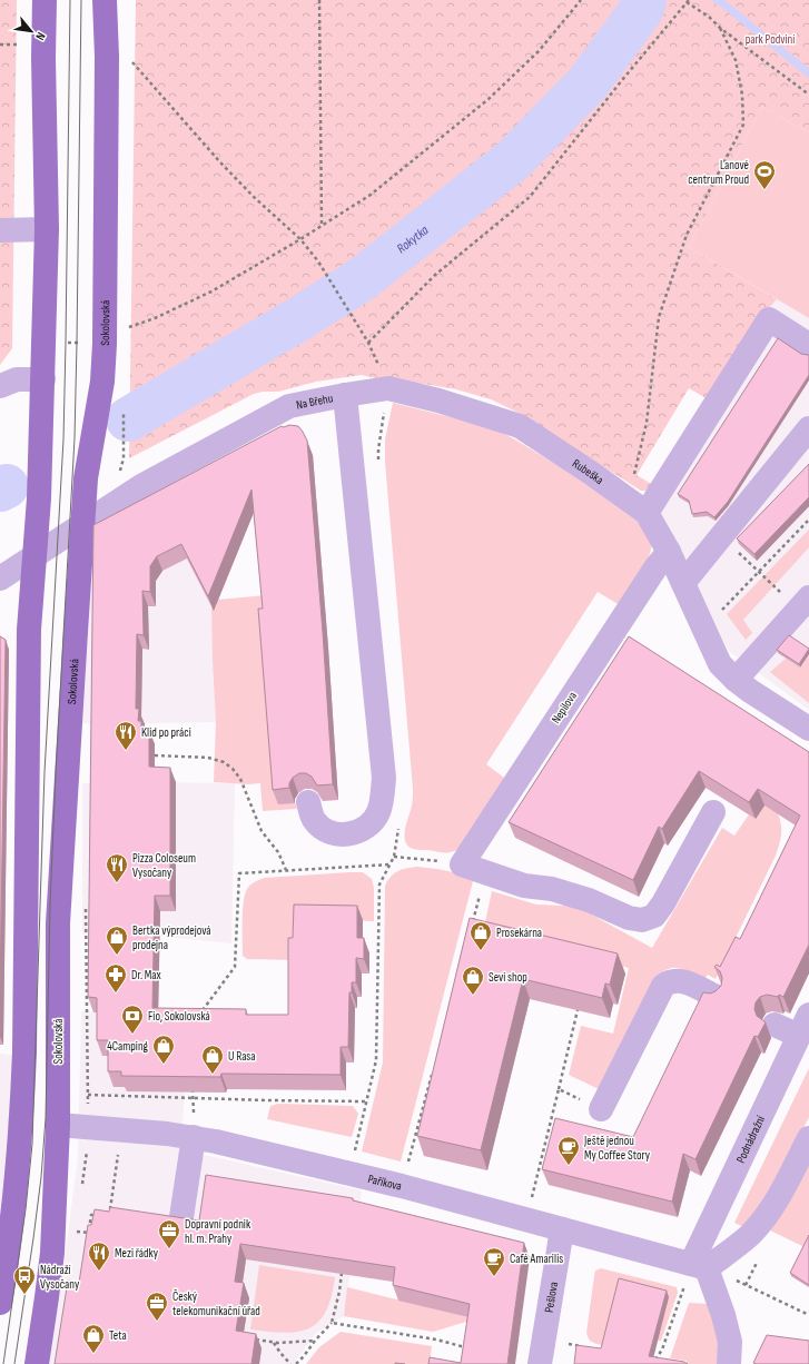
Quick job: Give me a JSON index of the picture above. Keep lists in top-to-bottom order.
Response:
{
  "streets": {
    "main road": ["Sokolovská"],
    "street": [
      "Na Břehu",
      "Rubeška",
      "Nepilova",
      "Podnádražní",
      "Paříkova",
      "Pešlova"
    ]
  },
  "crossings": [
    ["Sokolovská", "Na Břehu"],
    ["Sokolovská", "Paříkova"],
    ["Na Břehu", "Rubeška"],
    ["Rubeška", "Nepilova"],
    ["Podnádražní", "Paříkova"],
    ["Paříkova", "Pešlova"]
  ],
  "water": ["Rokytka"],
  "parks": ["park Podviní"],
  "places": {
    "sports": ["Lanové centrum Proud"],
    "restaurant": ["Klid po práci", "Pizza Coloseum Vysočany", "Mezi řádky"],
    "shop": [
      "Prosekárna",
      "Bertka výprodejová prodejna",
      "Sevi shop",
      "4Camping",
      "U Rasa",
      "Teta"
    ],
    "pharmacy": ["Dr. Max"],
    "bank": ["Fio, Sokolovská"],
    "cafe": ["Ještě jednou My Coffee Story", "Café Amarilis"],
    "office": ["Dopravní podnik hl. m. Prahy", "Český telekomunikační úřad"],
    "bus stop": ["Nádraží Vysočany"]
  },
  "north": "bottom right"
}
